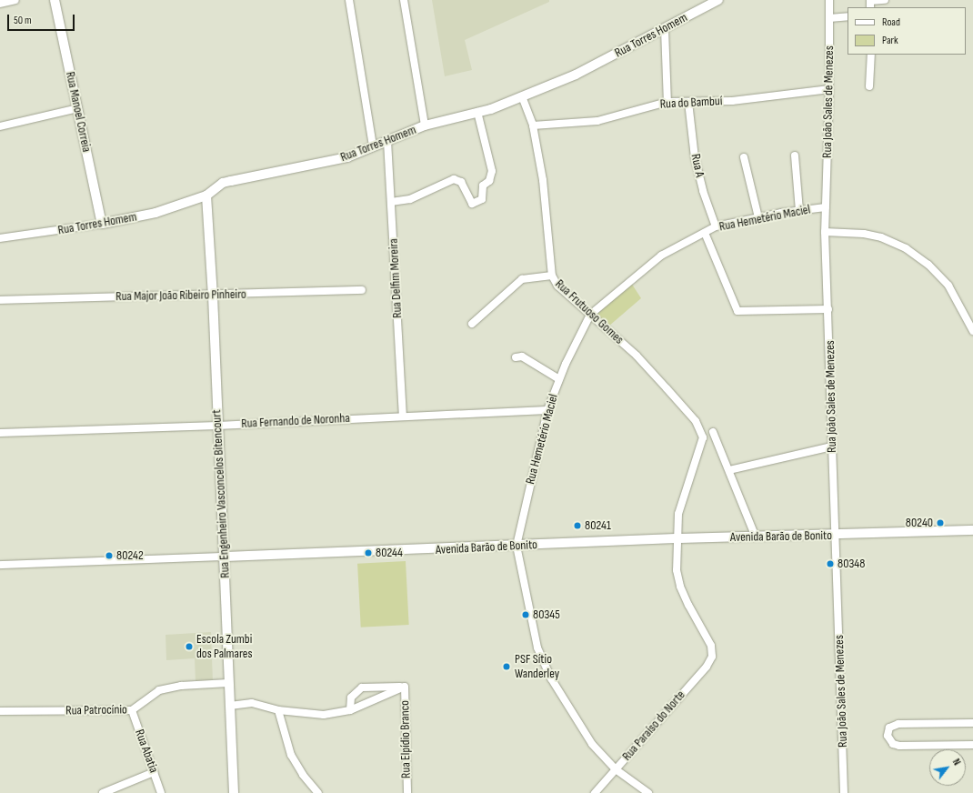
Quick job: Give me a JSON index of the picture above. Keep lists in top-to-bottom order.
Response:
{
  "streets": {
    "street": [
      "Rua Torres Homem",
      "Rua João Sales de Menezes",
      "Rua do Bambuí",
      "Rua Manoel Correia",
      "Rua A",
      "Rua Hemetério Maciel",
      "Rua Delfim Moreira",
      "Rua Major João Ribeiro Pinheiro",
      "Rua Frutuoso Gomes",
      "Rua Fernando de Noronha",
      "Rua Engenheiro Vasconcelos Bitencourt",
      "Avenida Barão de Bonito",
      "Rua Patrocínio",
      "Rua Paraíso do Norte",
      "Rua Elpídio Branco",
      "Rua Abatia"
    ]
  },
  "crossings": [
    ["Rua Torres Homem", "Rua Manoel Correia"],
    ["Rua Torres Homem", "Rua Delfim Moreira"],
    ["Rua Torres Homem", "Rua Frutuoso Gomes"],
    ["Rua Torres Homem", "Rua Engenheiro Vasconcelos Bitencourt"],
    ["Rua João Sales de Menezes", "Rua do Bambuí"],
    ["Rua João Sales de Menezes", "Rua Hemetério Maciel"],
    ["Rua João Sales de Menezes", "Avenida Barão de Bonito"],
    ["Rua do Bambuí", "Rua A"],
    ["Rua do Bambuí", "Rua Frutuoso Gomes"],
    ["Rua A", "Rua Hemetério Maciel"],
    ["Rua Hemetério Maciel", "Rua Frutuoso Gomes"],
    ["Rua Hemetério Maciel", "Rua Fernando de Noronha"],
    ["Rua Hemetério Maciel", "Avenida Barão de Bonito"],
    ["Rua Hemetério Maciel", "Rua Paraíso do Norte"],
    ["Rua Delfim Moreira", "Rua Fernando de Noronha"],
    ["Rua Major João Ribeiro Pinheiro", "Rua Engenheiro Vasconcelos Bitencourt"],
    ["Rua Frutuoso Gomes", "Avenida Barão de Bonito"],
    ["Rua Frutuoso Gomes", "Rua Paraíso do Norte"],
    ["Rua Fernando de Noronha", "Rua Engenheiro Vasconcelos Bitencourt"],
    ["Rua Engenheiro Vasconcelos Bitencourt", "Avenida Barão de Bonito"],
    ["Rua Engenheiro Vasconcelos Bitencourt", "Rua Patrocínio"],
    ["Avenida Barão de Bonito", "Rua Paraíso do Norte"],
    ["Rua Patrocínio", "Rua Abatia"]
  ],
  "places": [
    "80240",
    "80241",
    "80244",
    "80242",
    "80348",
    "80345",
    "Escola Zumbi dos Palmares",
    "PSF Sítio Wanderley"
  ],
  "legend": ["Road", "Park"],
  "scale_bar": "50 m",
  "north": "top right"
}
